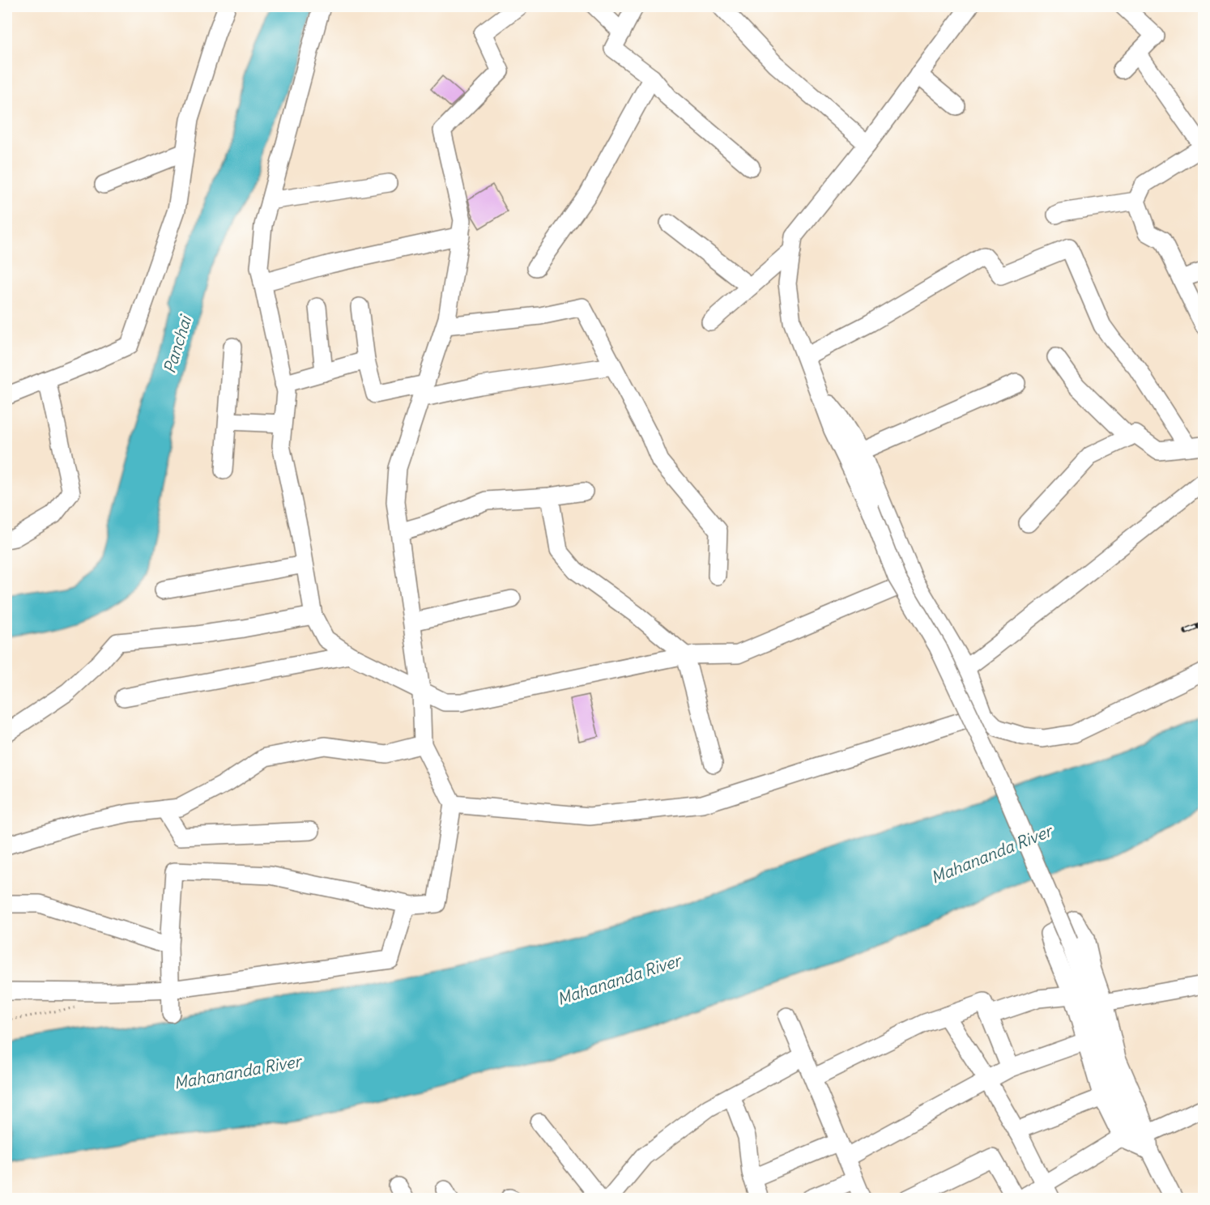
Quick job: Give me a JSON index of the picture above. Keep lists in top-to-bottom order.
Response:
{
  "water": ["Panchai", "Mahananda River"]
}
